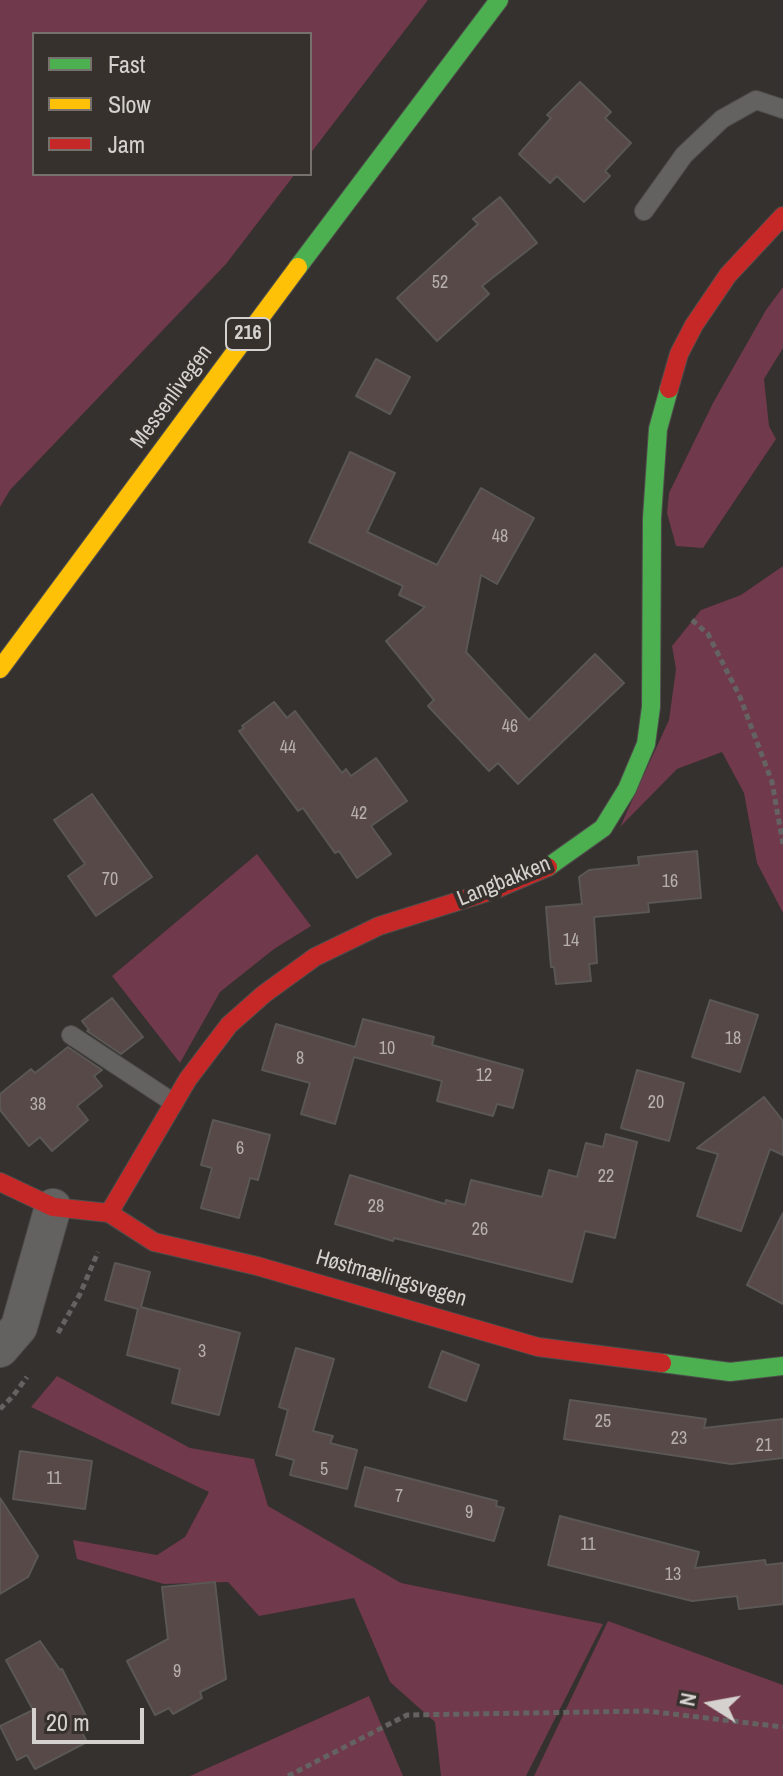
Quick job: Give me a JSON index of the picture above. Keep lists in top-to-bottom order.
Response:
{
  "streets": {
    "street": [
      "216",
      "Messenlivegen",
      "Langbakken",
      "Høstmælingsvegen"
    ]
  },
  "crossings": [
    ["Langbakken", "Høstmælingsvegen"]
  ],
  "house_numbers": [
    "52",
    "48",
    "46",
    "44",
    "42",
    "70",
    "16",
    "14",
    "18",
    "10",
    "8",
    "12",
    "20",
    "38",
    "6",
    "22",
    "28",
    "26",
    "3",
    "25",
    "23",
    "21",
    "5",
    "11",
    "7",
    "9",
    "11",
    "13",
    "9"
  ],
  "legend": ["Fast", "Slow", "Jam"],
  "scale_bar": "20 m",
  "north": "left"
}
